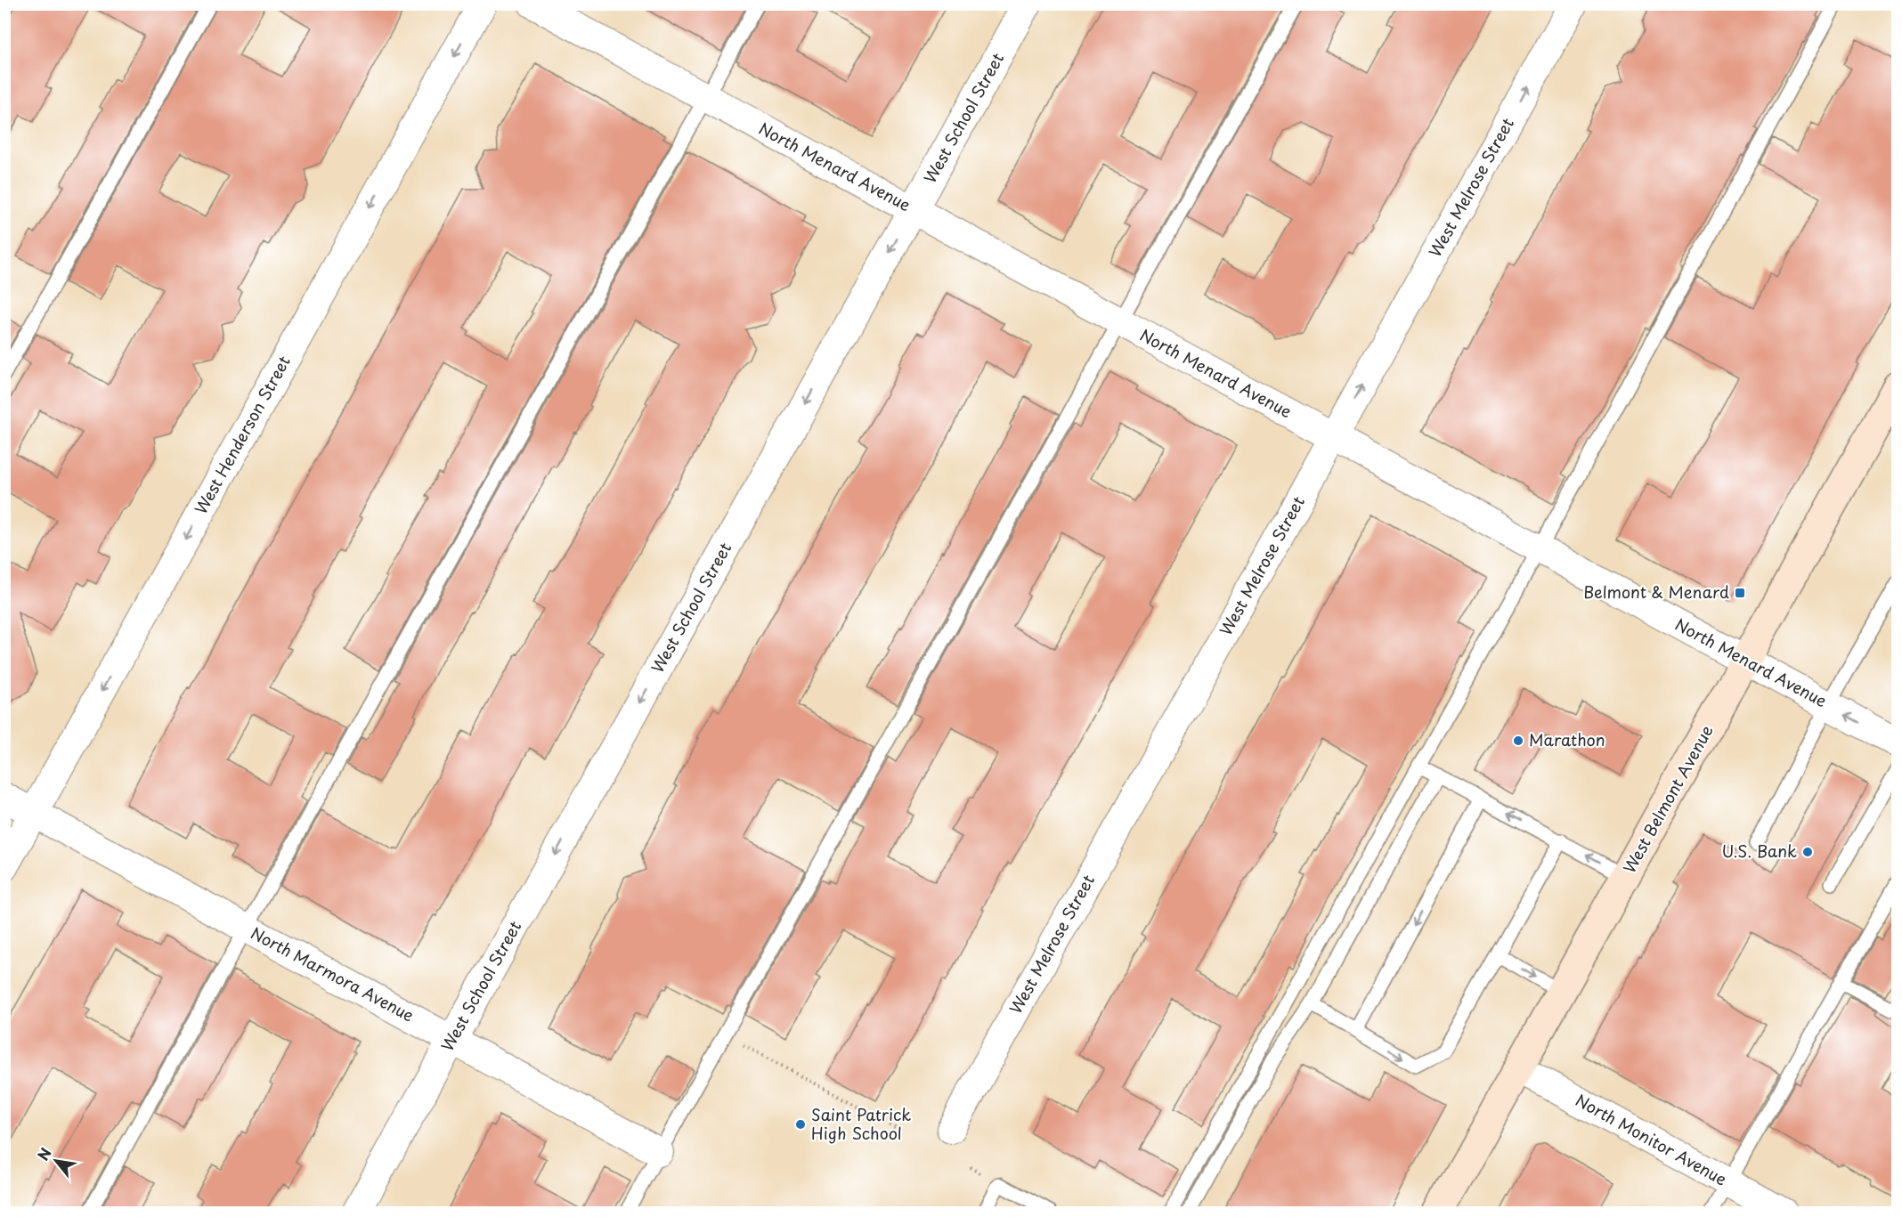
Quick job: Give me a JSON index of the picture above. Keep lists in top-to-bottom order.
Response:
{
  "streets": {
    "main road": ["West Belmont Avenue"],
    "street": [
      "West School Street",
      "North Menard Avenue",
      "West Melrose Street",
      "West Henderson Street",
      "North Marmora Avenue",
      "North Monitor Avenue"
    ]
  },
  "crossings": [
    ["West School Street", "North Menard Avenue"],
    ["West School Street", "North Marmora Avenue"],
    ["North Menard Avenue", "West Melrose Street"],
    ["North Menard Avenue", "West Belmont Avenue"],
    ["West Henderson Street", "North Marmora Avenue"],
    ["West Belmont Avenue", "North Monitor Avenue"]
  ],
  "one_way": ["West School Street", "West Melrose Street", "West Henderson Street"],
  "places": {
    "transit": ["Belmont & Menard"],
    "other": ["Marathon", "U.S. Bank", "Saint Patrick High School"]
  },
  "north": "top left"
}
